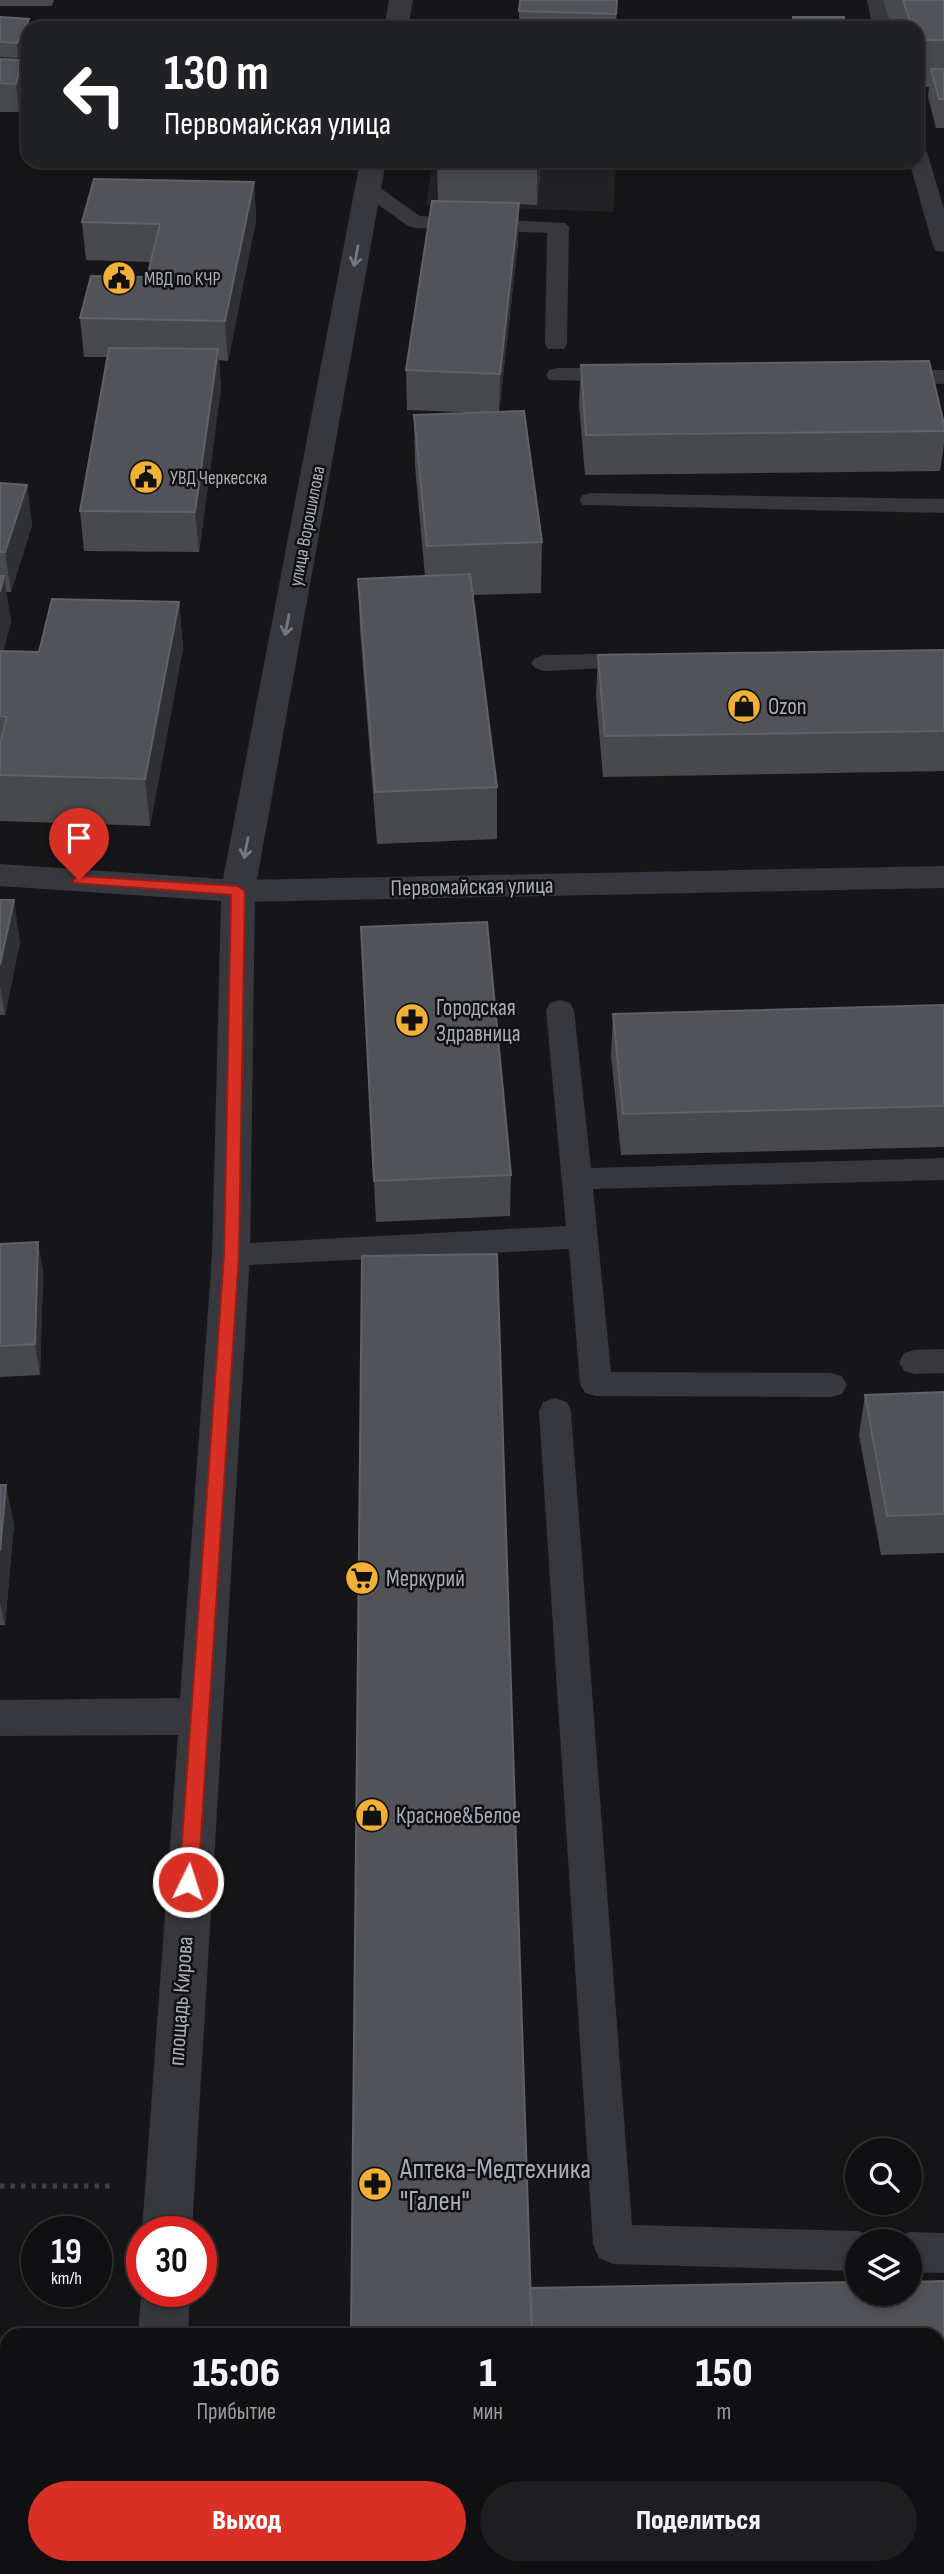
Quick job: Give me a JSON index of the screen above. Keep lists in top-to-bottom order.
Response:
{
  "streets": {
    "street": ["улица Ворошилова", "Первомайская улица", "площадь Кирова"]
  },
  "crossings": [
    ["улица Ворошилова", "Первомайская улица"],
    ["улица Ворошилова", "площадь Кирова"],
    ["Первомайская улица", "площадь Кирова"]
  ],
  "one_way": ["улица Ворошилова"],
  "places": {
    "public building": ["МВД по КЧР", "УВД Черкесска"],
    "shop": ["Ozon", "Красное&Белое"],
    "pharmacy": ["Городская Здравница", "Аптека-Медтехника \"Гален\""],
    "supermarket": ["Меркурий"]
  },
  "page": {
    "turn": ["130 m", "Первомайская улица"],
    "speed": "19 km/h",
    "limit": "30",
    "eta": [
      "15:06",
      "Прибытие",
      "1",
      "мин",
      "150",
      "m"
    ],
    "buttons": ["Выход", "Поделиться"]
  }
}
